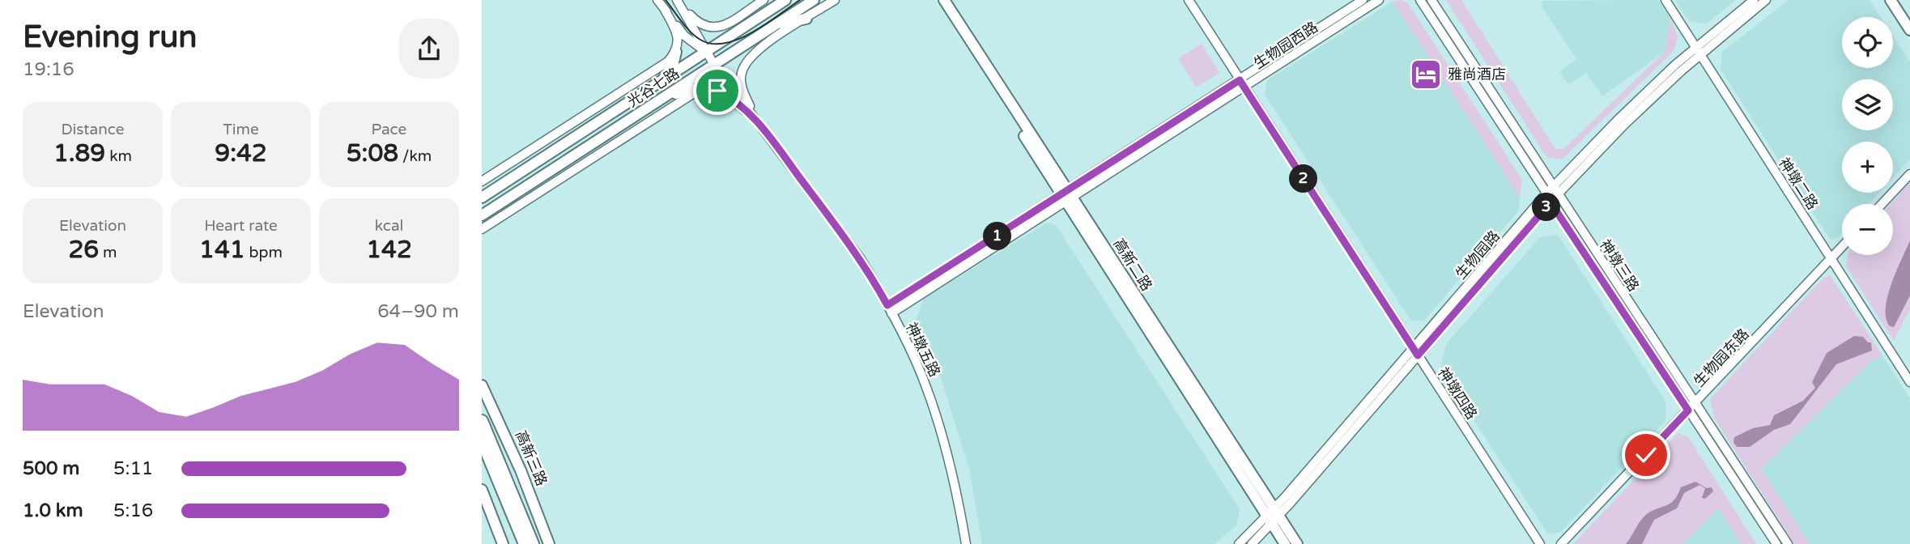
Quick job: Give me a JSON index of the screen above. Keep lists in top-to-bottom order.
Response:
{
  "streets": {
    "main road": ["光谷七路", "高新二路", "高新三路"],
    "street": [
      "生物园西路",
      "神墩二路",
      "生物园路",
      "神墩三路",
      "神墩五路",
      "生物园东路",
      "神墩四路"
    ]
  },
  "crossings": [
    ["生物园西路", "高新二路"],
    ["生物园西路", "神墩五路"],
    ["生物园西路", "神墩四路"],
    ["光谷七路", "神墩五路"],
    ["神墩二路", "生物园路"],
    ["神墩二路", "生物园东路"],
    ["生物园路", "高新二路"],
    ["生物园路", "神墩三路"],
    ["生物园路", "神墩四路"],
    ["神墩三路", "生物园东路"]
  ],
  "places": {
    "hotel": ["雅尚酒店"]
  },
  "page": {
    "heading": ["Evening run", "19:16"],
    "map_buttons": ["+", "−"],
    "stats": [
      ["Distance", "1.89 km"],
      ["Time", "9:42"],
      ["Pace", "5:08 /km"],
      ["Elevation", "26 m"],
      ["Heart rate", "141 bpm"],
      ["kcal", "142"]
    ],
    "pins": ["2", "3", "1"],
    "chart": ["Elevation", "64–90 m"],
    "list": [
      {
        "name": "500 m",
        "note": "5:11"
      },
      {
        "name": "1.0 km",
        "note": "5:16"
      }
    ]
  }
}
